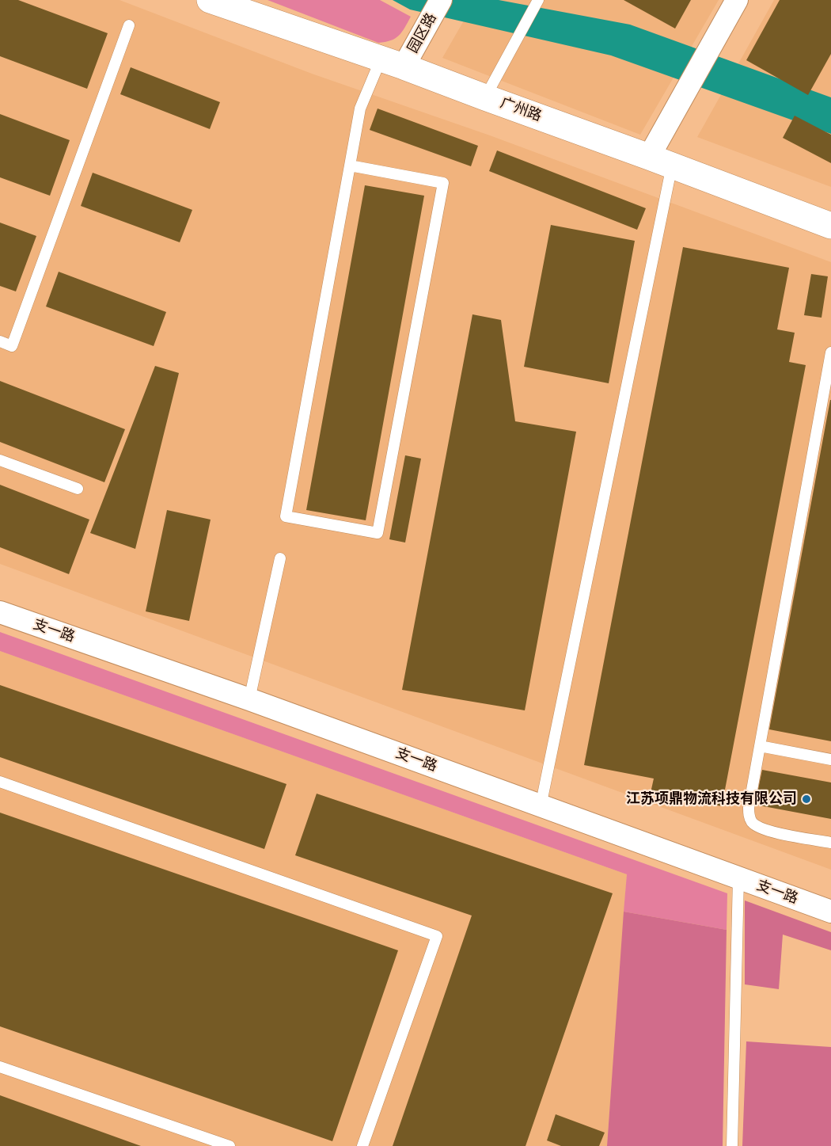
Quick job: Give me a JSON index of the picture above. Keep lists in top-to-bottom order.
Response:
{
  "streets": {
    "main road": ["广州路"],
    "street": ["园区路", "支一路"]
  },
  "crossings": [
    ["园区路", "广州路"]
  ],
  "places": ["江苏项鼎物流科技有限公司"]
}
